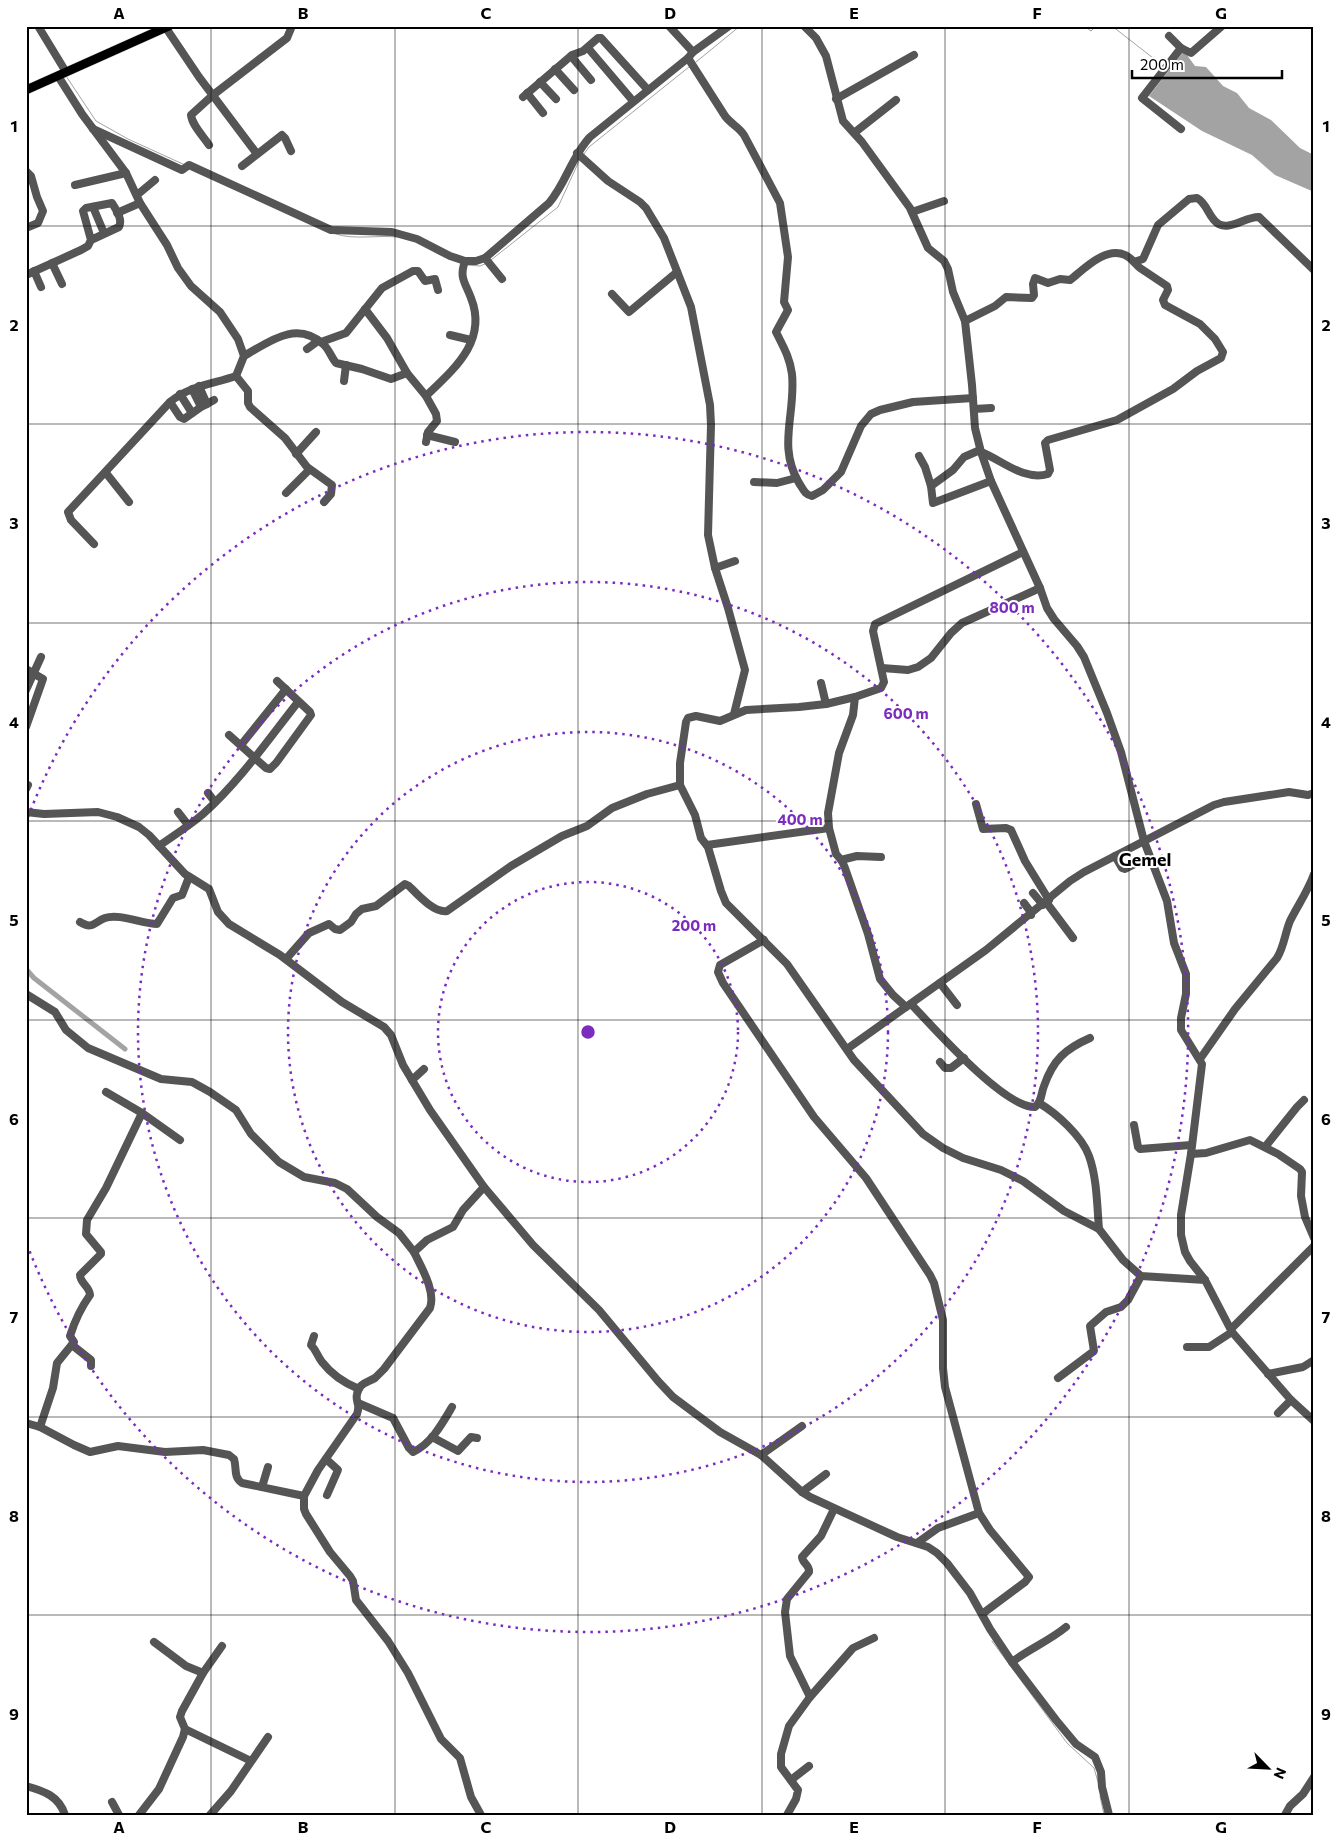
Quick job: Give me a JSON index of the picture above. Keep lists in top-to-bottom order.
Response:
{
  "districts": ["Gemel"],
  "scale_bar": "200 m",
  "north": "bottom right",
  "grid": {
    "columns": [
      "A",
      "B",
      "C",
      "D",
      "E",
      "F",
      "G"
    ],
    "rows": [
      "1",
      "2",
      "3",
      "4",
      "5",
      "6",
      "7",
      "8",
      "9"
    ]
  },
  "rings": [
    "800 m",
    "600 m",
    "400 m",
    "200 m"
  ]
}
